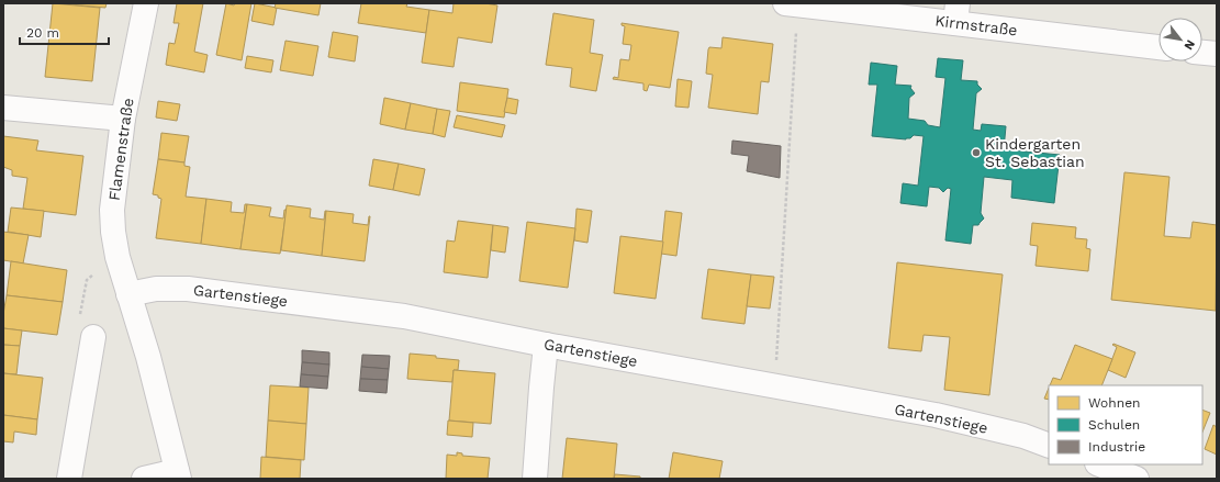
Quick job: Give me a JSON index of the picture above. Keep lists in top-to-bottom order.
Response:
{
  "streets": {
    "street": ["Kirmstraße", "Flamenstraße", "Gartenstiege"]
  },
  "crossings": [
    ["Flamenstraße", "Gartenstiege"]
  ],
  "places": ["Kindergarten St. Sebastian"],
  "legend": ["Wohnen", "Schulen", "Industrie"],
  "scale_bar": "20 m",
  "north": "bottom right"
}
